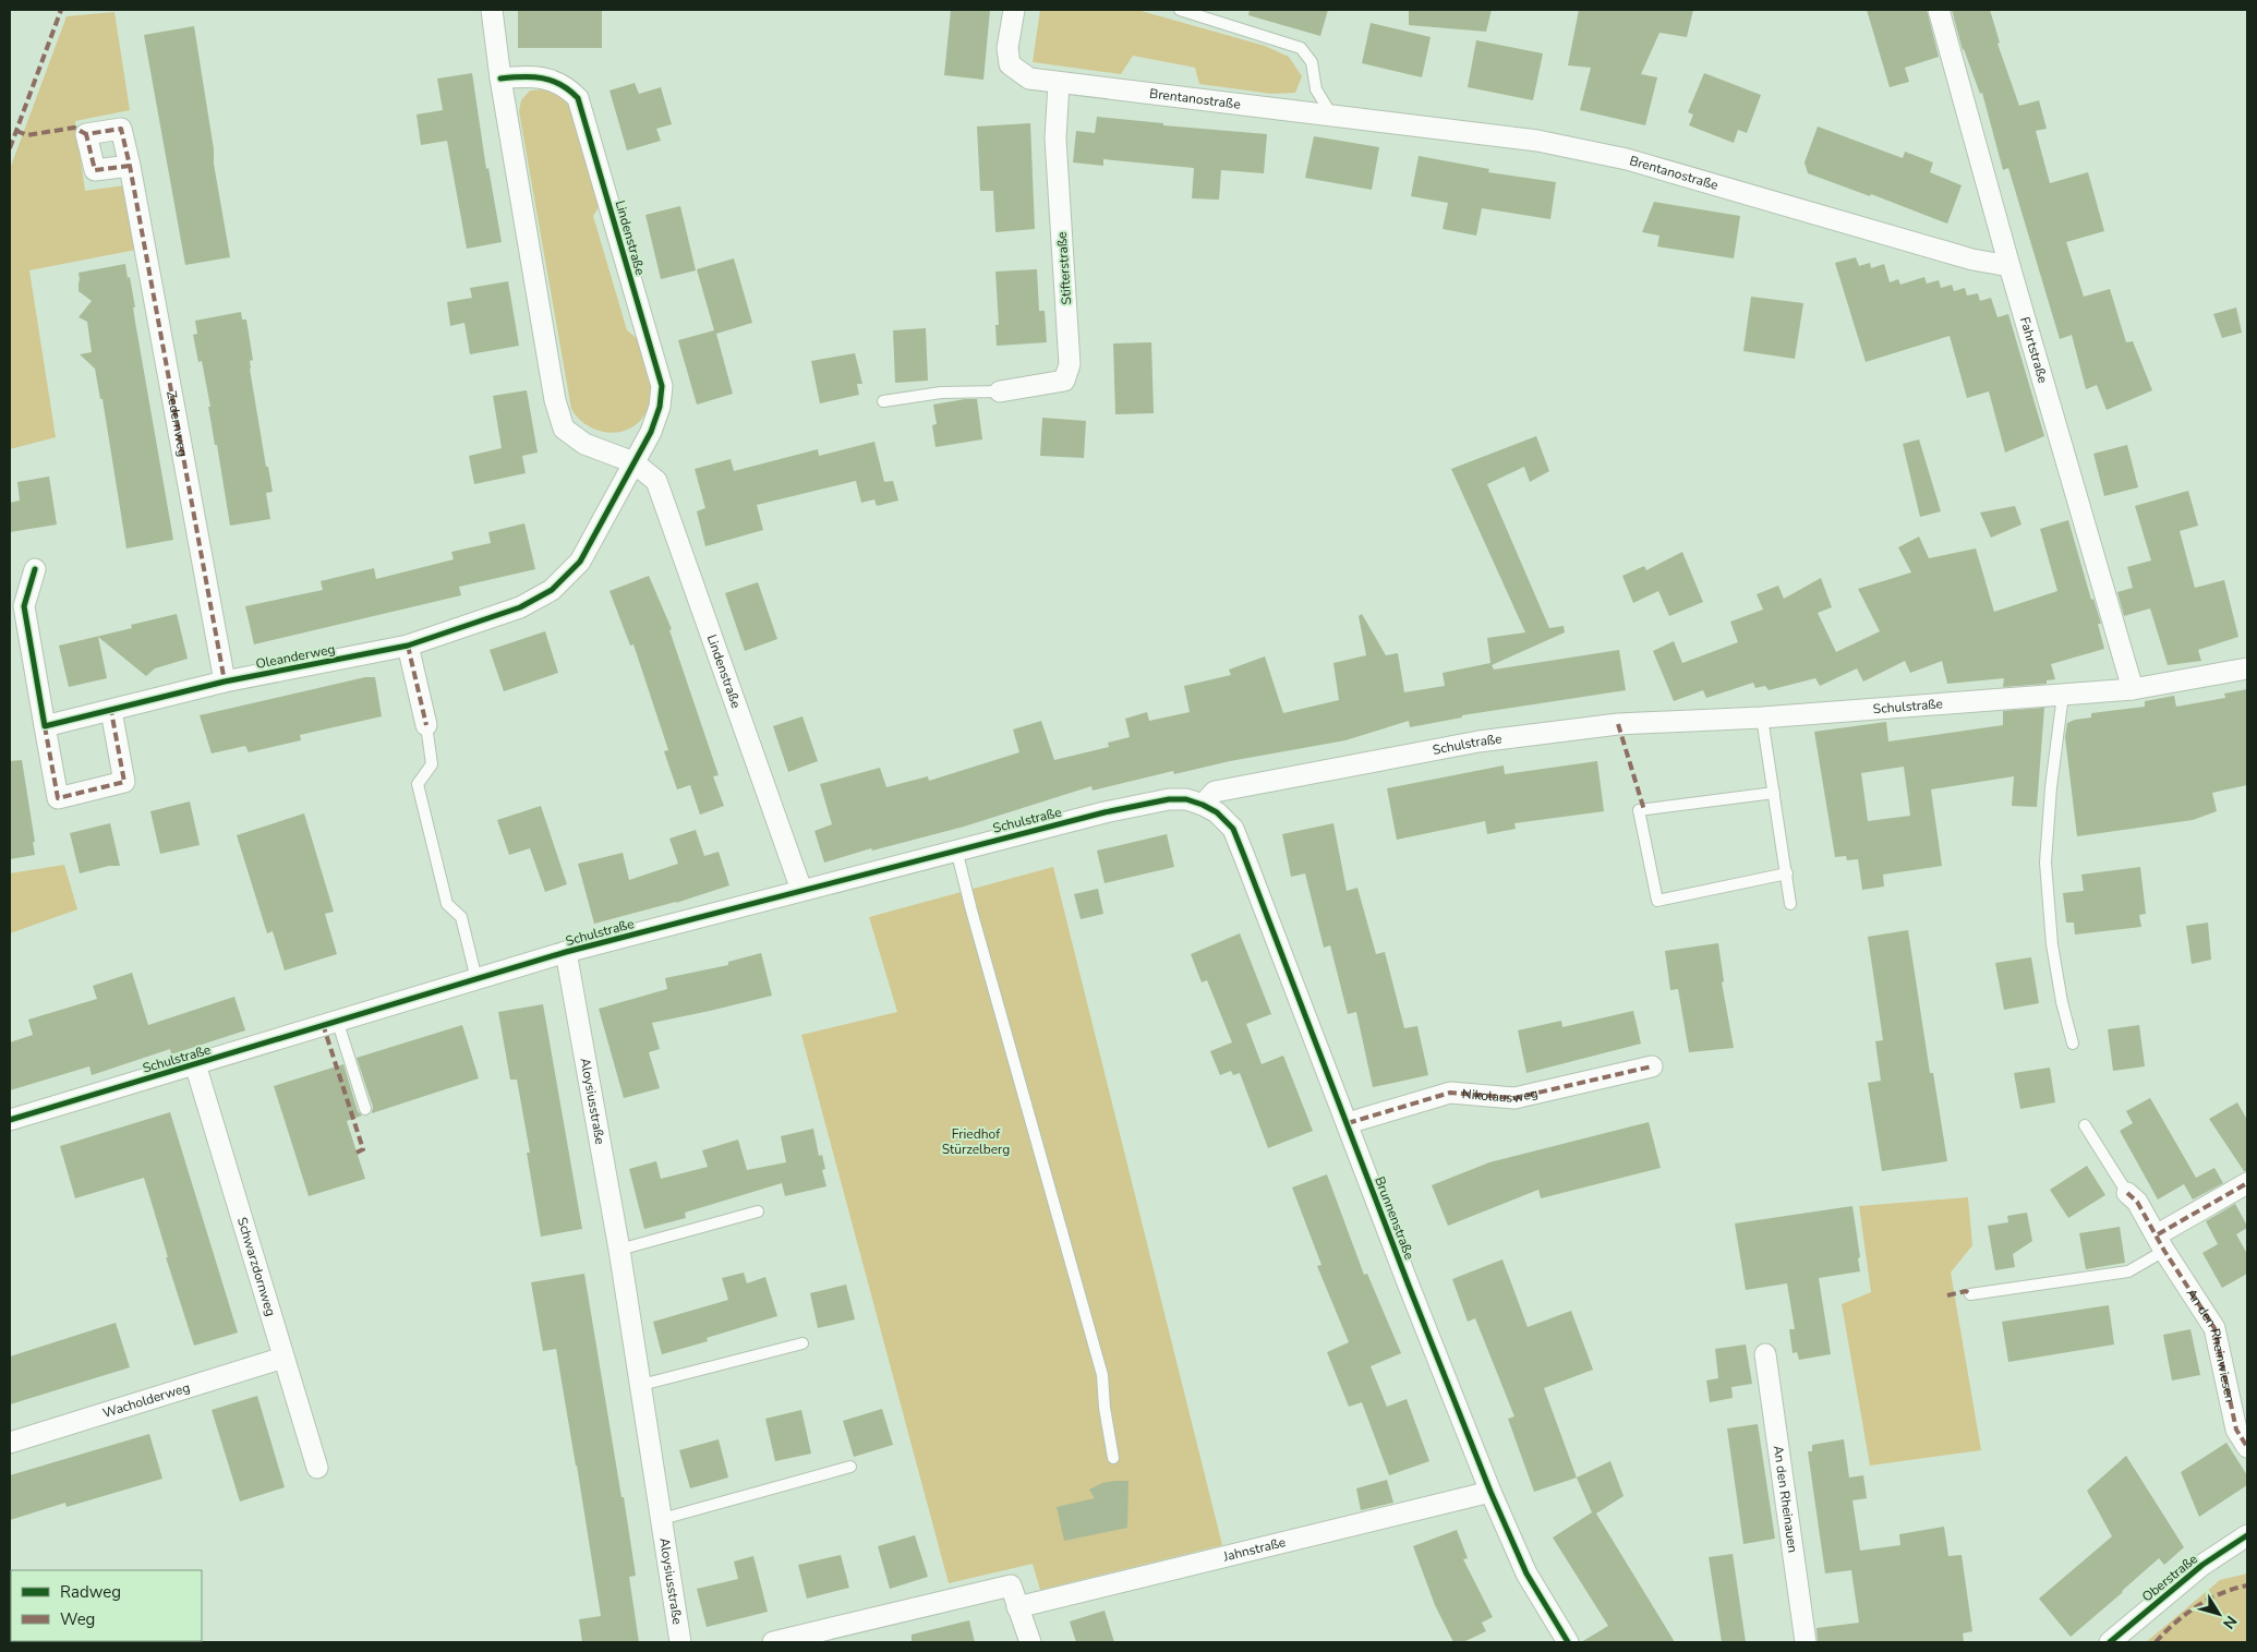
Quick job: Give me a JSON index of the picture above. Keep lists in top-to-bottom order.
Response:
{
  "streets": {
    "street": [
      "Brentanostraße",
      "Lindenstraße",
      "Stifterstraße",
      "Fahrtstraße",
      "Zedernweg",
      "Oleanderweg",
      "Schulstraße",
      "Nikolausweg",
      "Aloysiusstraße",
      "Brunnenstraße",
      "Schwarzdornweg",
      "An den Rheinwiesen",
      "Wacholderweg",
      "An den Rheinauen",
      "Jahnstraße",
      "Oberstraße"
    ]
  },
  "crossings": [
    ["Brentanostraße", "Stifterstraße"],
    ["Brentanostraße", "Fahrtstraße"],
    ["Lindenstraße", "Oleanderweg"],
    ["Lindenstraße", "Schulstraße"],
    ["Fahrtstraße", "Schulstraße"],
    ["Zedernweg", "Oleanderweg"],
    ["Schulstraße", "Aloysiusstraße"],
    ["Schulstraße", "Brunnenstraße"],
    ["Schulstraße", "Schwarzdornweg"],
    ["Nikolausweg", "Brunnenstraße"],
    ["Brunnenstraße", "Jahnstraße"],
    ["Schwarzdornweg", "Wacholderweg"]
  ],
  "parks": ["Friedhof Stürzelberg"],
  "legend": ["Radweg", "Weg"],
  "north": "bottom right"
}
